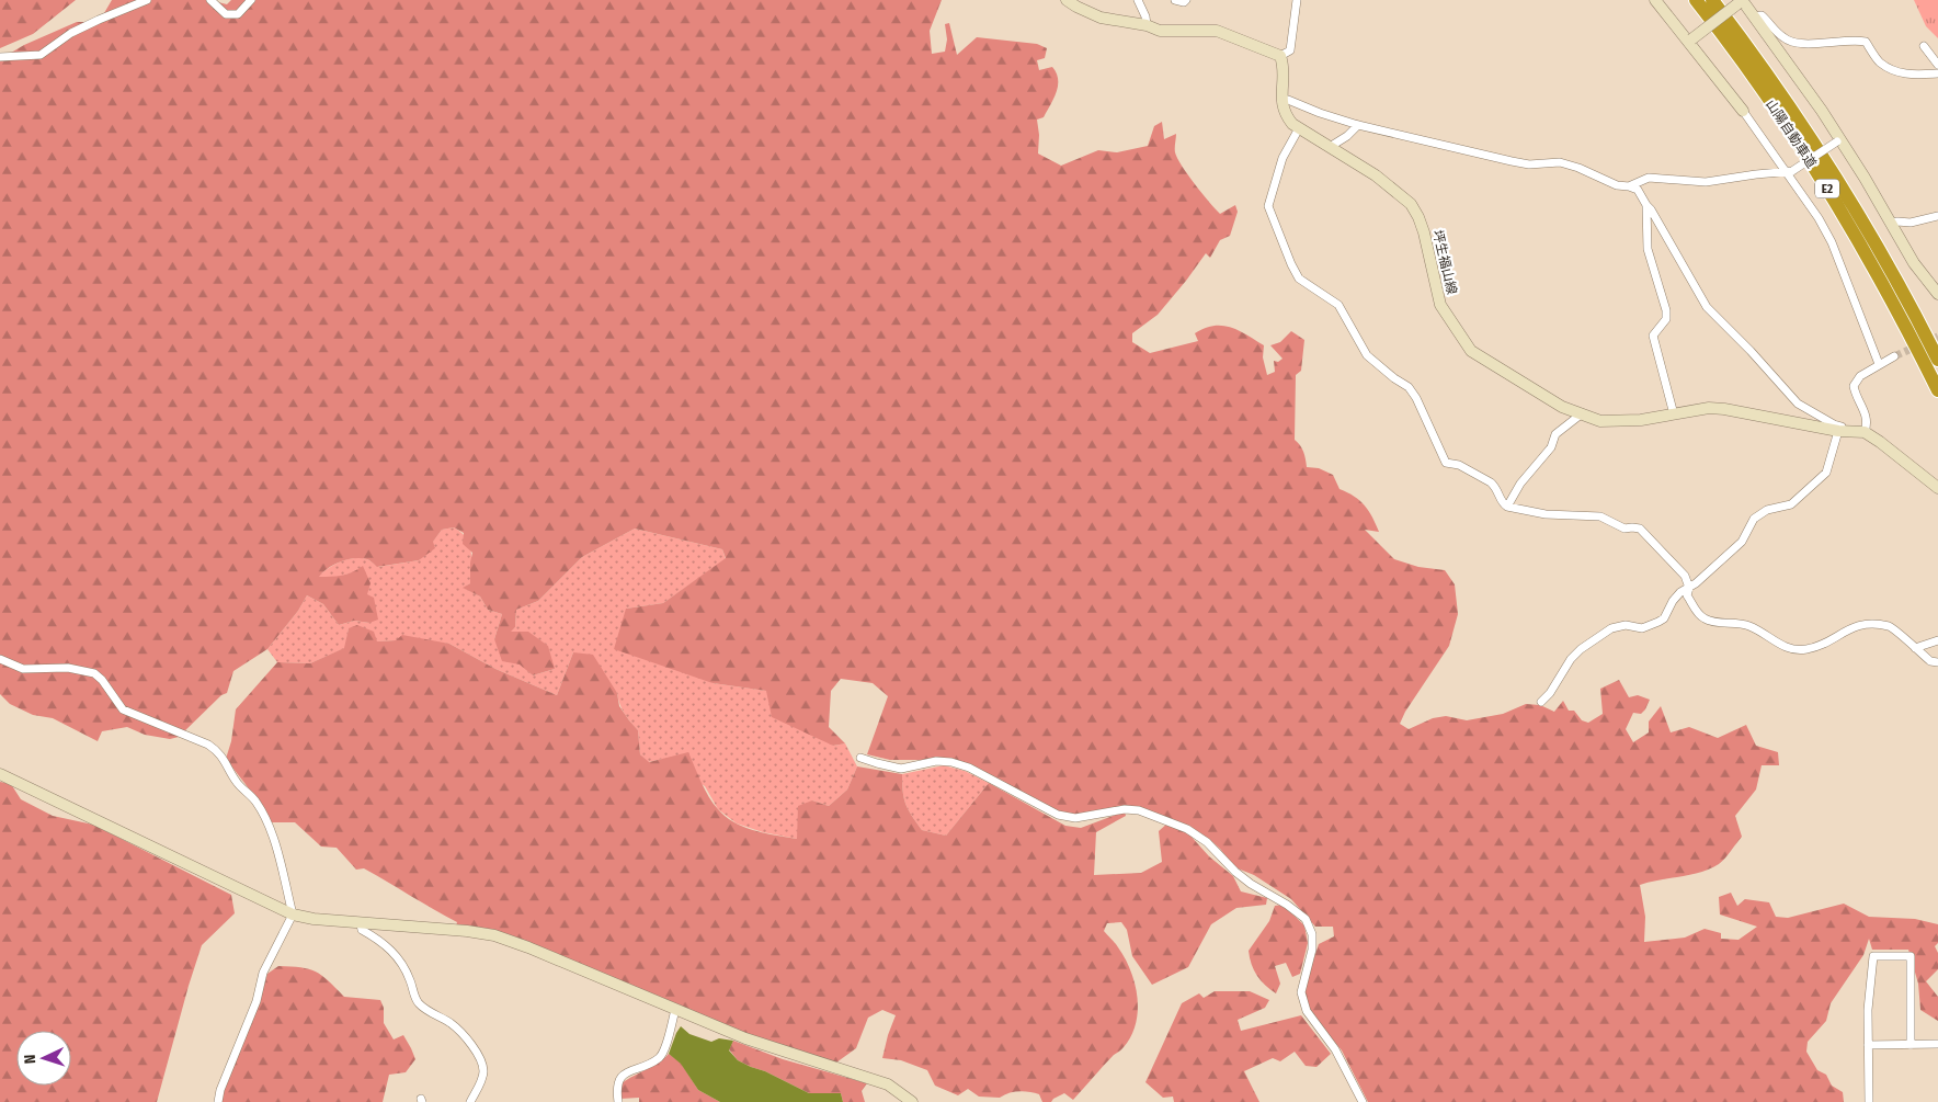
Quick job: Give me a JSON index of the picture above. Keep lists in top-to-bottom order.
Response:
{
  "streets": {
    "highway": ["山陽自動車道", "E2"],
    "street": ["坪生福山線"]
  },
  "north": "left"
}
